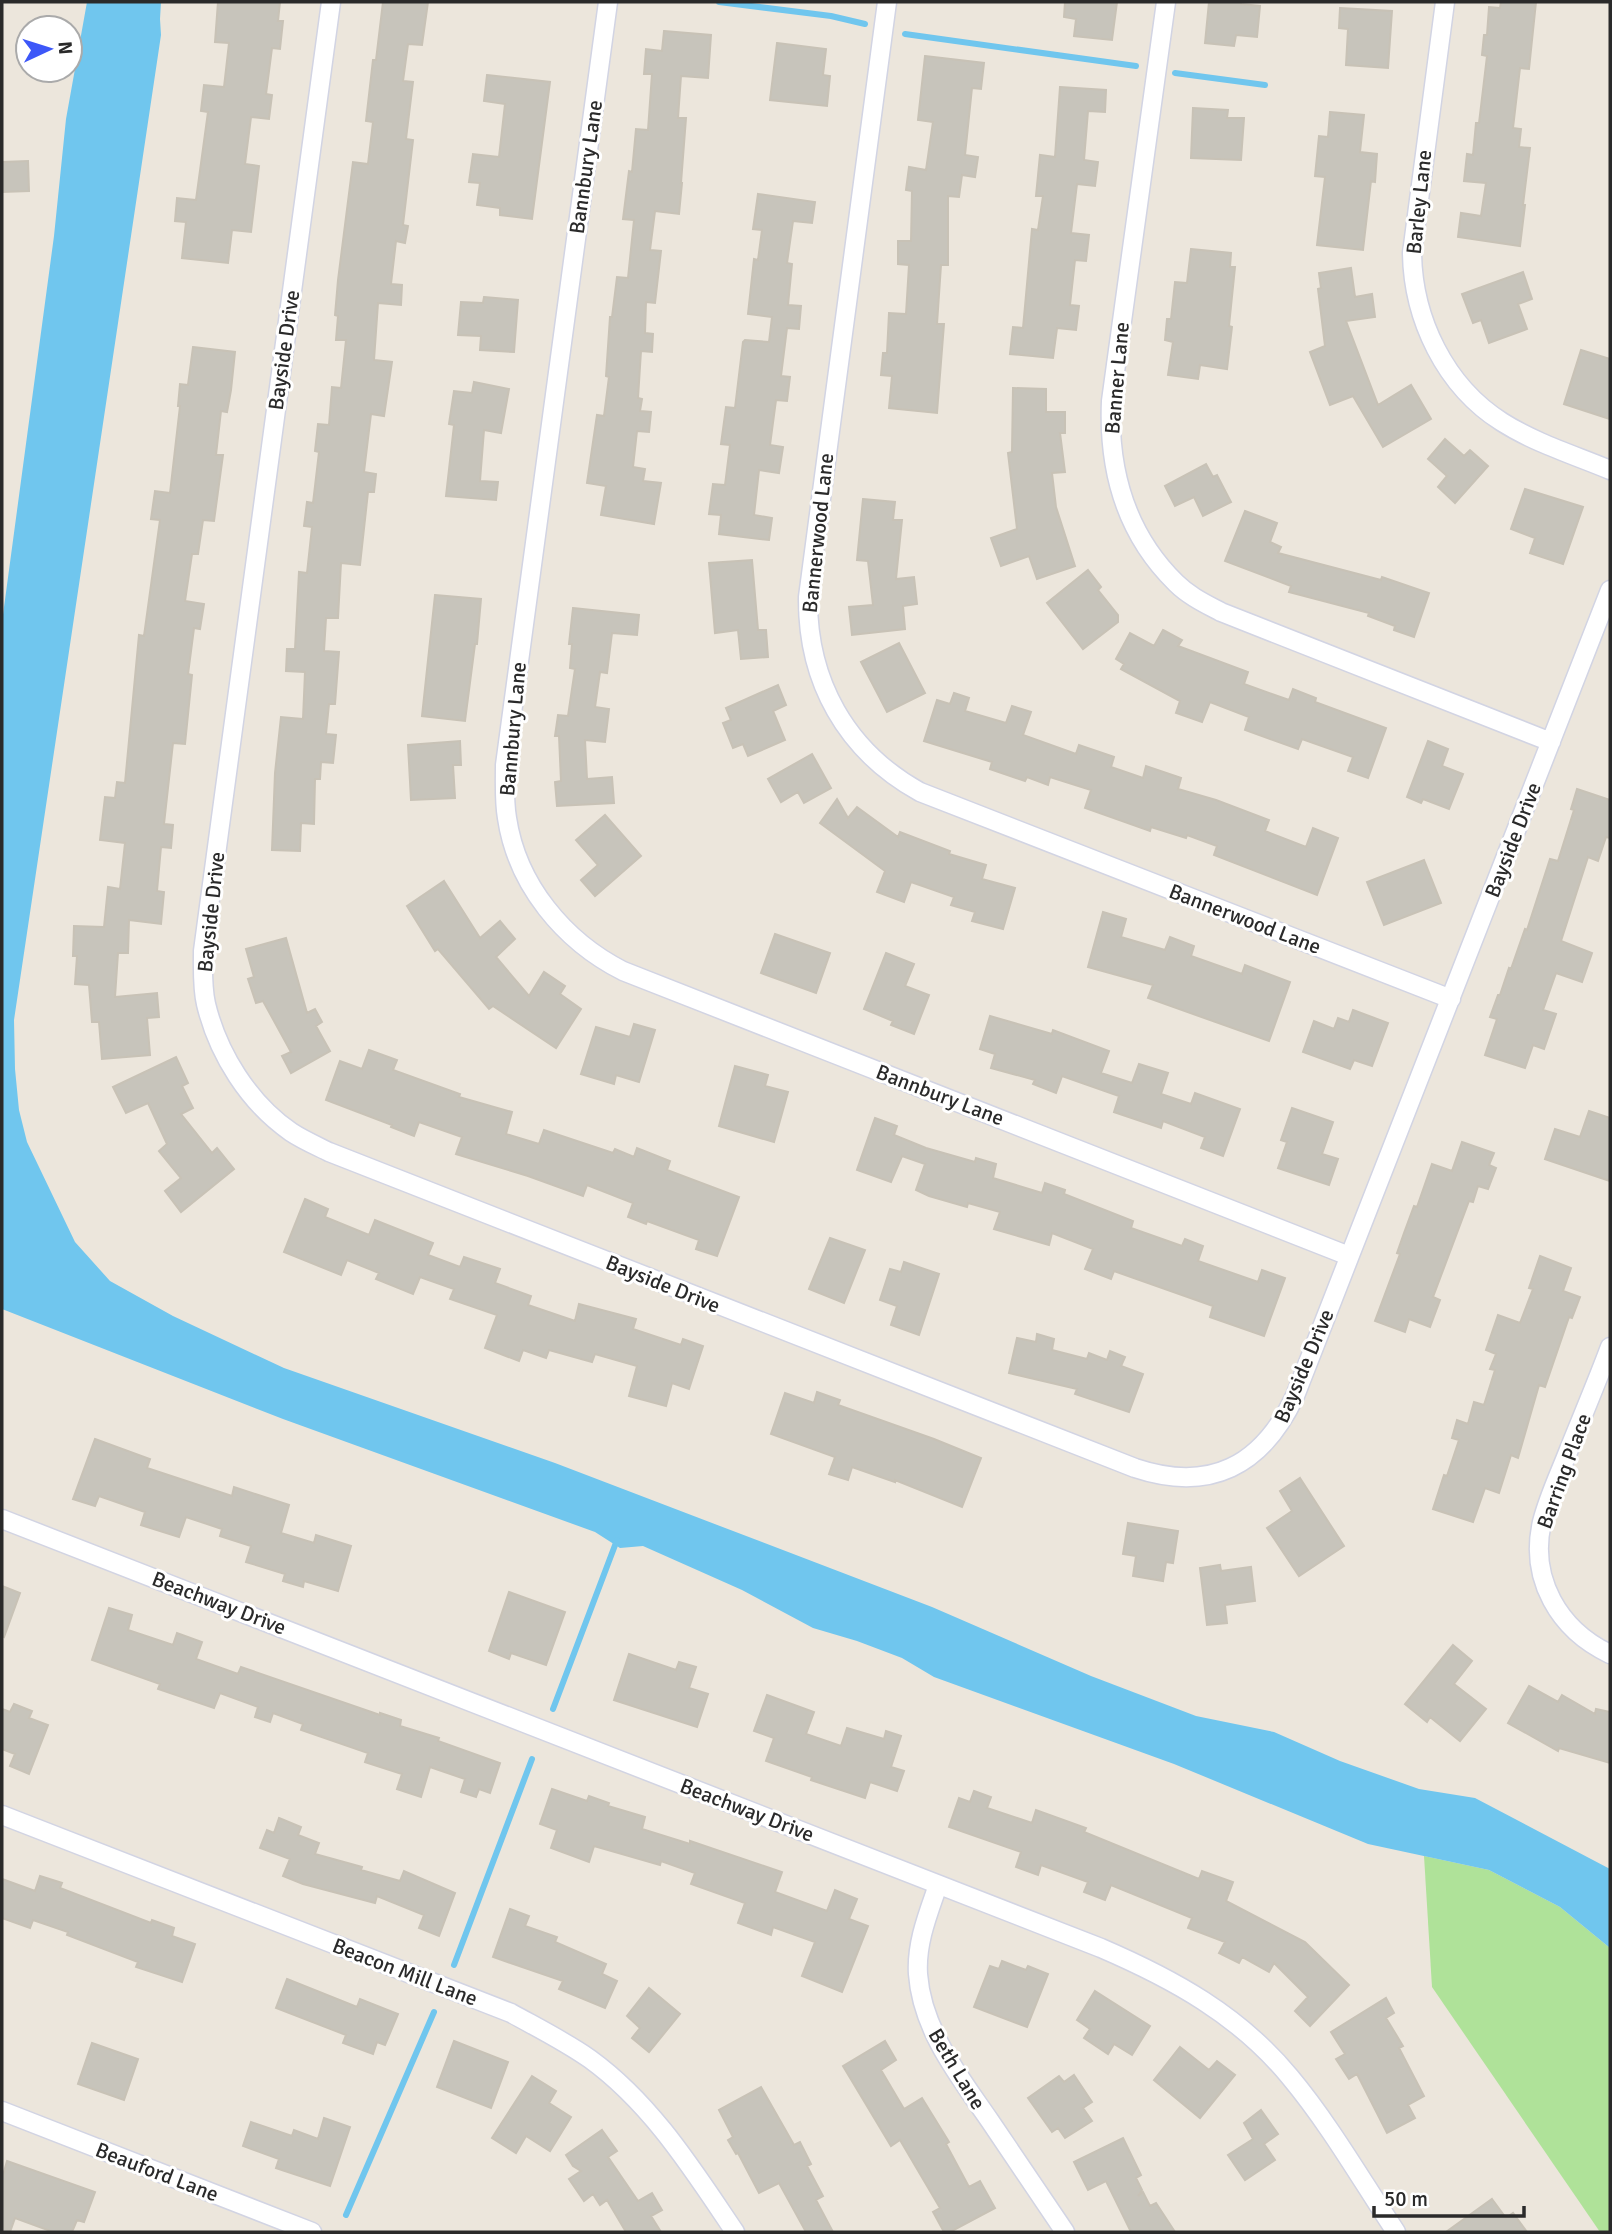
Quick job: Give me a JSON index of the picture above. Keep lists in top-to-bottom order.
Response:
{
  "streets": {
    "street": [
      "Bannbury Lane",
      "Barley Lane",
      "Bayside Drive",
      "Banner Lane",
      "Bannerwood Lane",
      "Barring Place",
      "Beachway Drive",
      "Beacon Mill Lane",
      "Beth Lane",
      "Beauford Lane"
    ]
  },
  "crossings": [
    ["Bannbury Lane", "Bayside Drive"],
    ["Bayside Drive", "Banner Lane"],
    ["Bayside Drive", "Bannerwood Lane"],
    ["Beachway Drive", "Beth Lane"]
  ],
  "scale_bar": "50 m",
  "north": "right"
}
